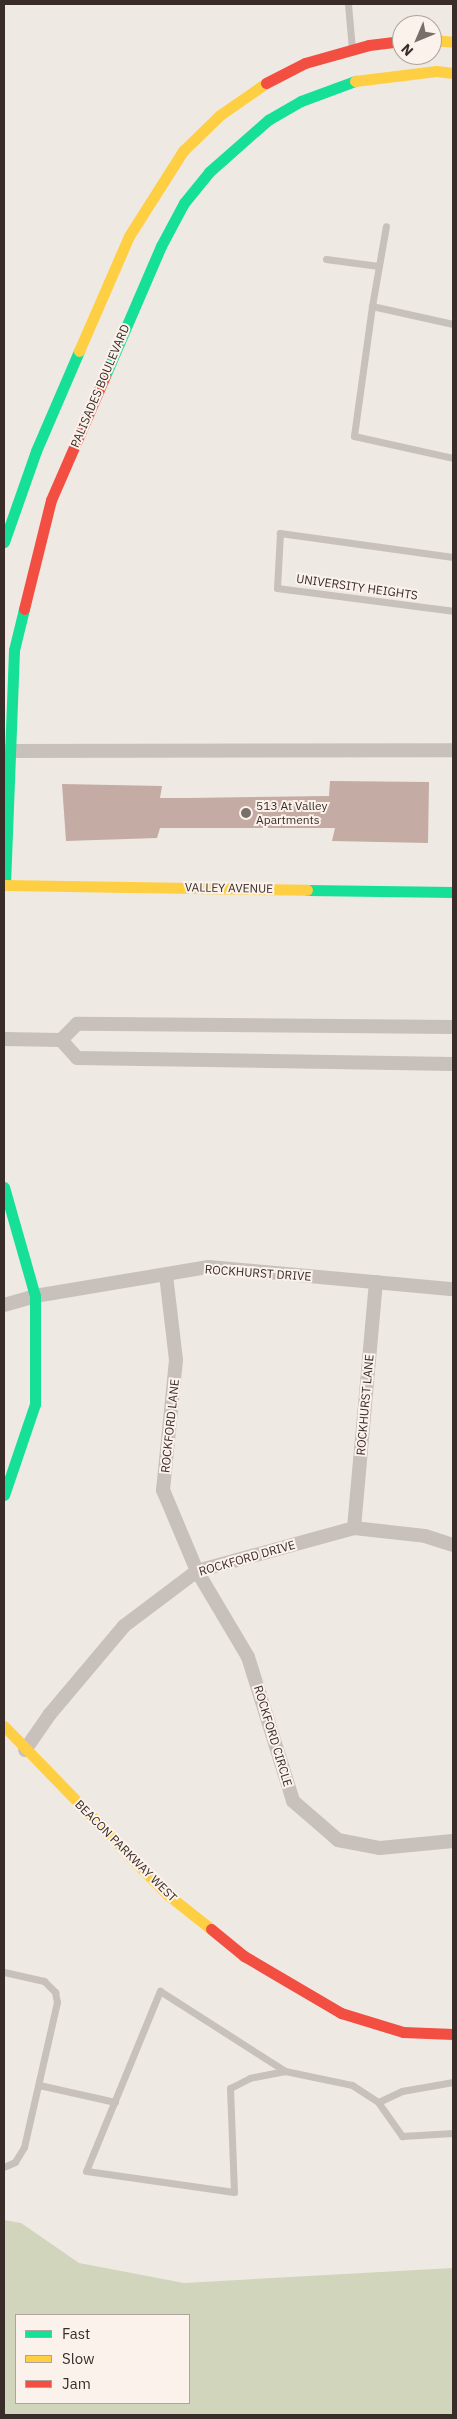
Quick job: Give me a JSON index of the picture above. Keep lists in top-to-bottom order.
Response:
{
  "streets": {
    "main road": ["PALISADES BOULEVARD", "VALLEY AVENUE", "BEACON PARKWAY WEST"],
    "street": [
      "ROCKHURST DRIVE",
      "ROCKHURST LANE",
      "ROCKFORD LANE",
      "ROCKFORD DRIVE",
      "ROCKFORD CIRCLE"
    ],
    "lane": ["UNIVERSITY HEIGHTS"]
  },
  "crossings": [
    ["PALISADES BOULEVARD", "VALLEY AVENUE"],
    ["ROCKHURST DRIVE", "ROCKHURST LANE"],
    ["ROCKHURST DRIVE", "ROCKFORD LANE"],
    ["ROCKHURST LANE", "ROCKFORD DRIVE"],
    ["ROCKFORD LANE", "ROCKFORD DRIVE"],
    ["ROCKFORD LANE", "ROCKFORD CIRCLE"],
    ["ROCKFORD DRIVE", "ROCKFORD CIRCLE"],
    ["ROCKFORD DRIVE", "BEACON PARKWAY WEST"]
  ],
  "places": ["513 At Valley Apartments"],
  "legend": ["Fast", "Slow", "Jam"],
  "north": "bottom left"
}
